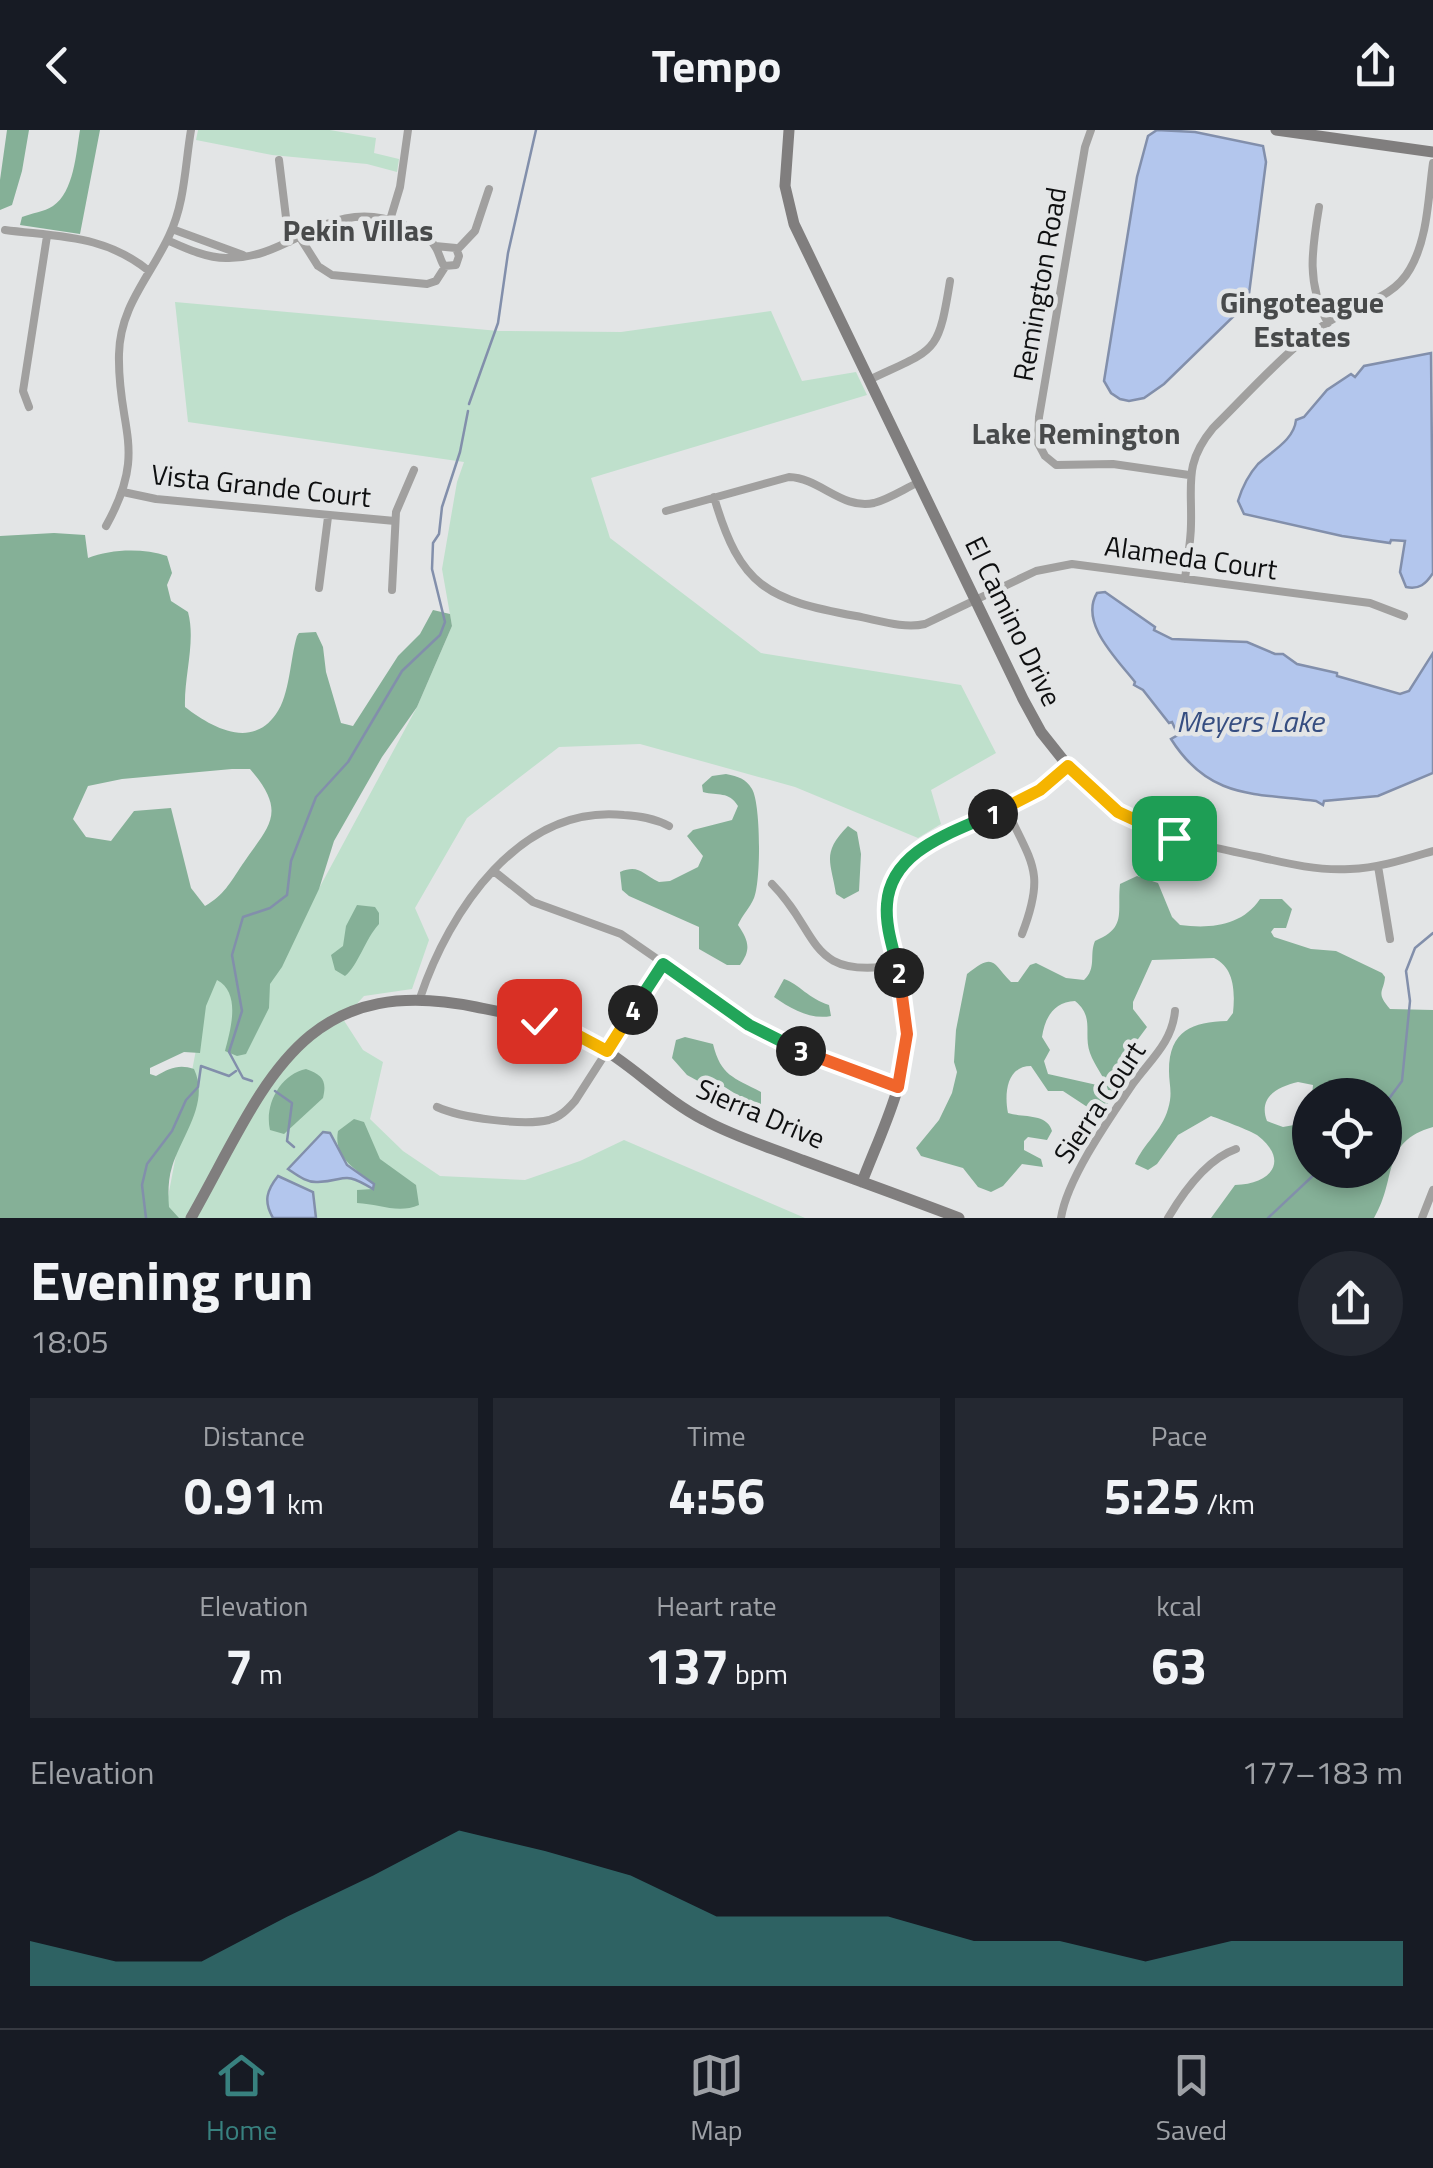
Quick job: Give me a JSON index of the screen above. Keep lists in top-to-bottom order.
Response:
{
  "streets": {
    "street": [
      "Remington Road",
      "Vista Grande Court",
      "Alameda Court",
      "El Camino Drive",
      "Sierra Court",
      "Sierra Drive"
    ]
  },
  "crossings": [
    ["Alameda Court", "El Camino Drive"]
  ],
  "districts": ["Pekin Villas", "Gingoteague Estates", "Lake Remington"],
  "water": ["Meyers Lake"],
  "page": {
    "header": "Tempo",
    "pins": [
      "1",
      "2",
      "4",
      "3"
    ],
    "heading": ["Evening run", "18:05"],
    "stats": [
      ["Distance", "0.91 km"],
      ["Time", "4:56"],
      ["Pace", "5:25 /km"],
      ["Elevation", "7 m"],
      ["Heart rate", "137 bpm"],
      ["kcal", "63"]
    ],
    "chart": ["Elevation", "177–183 m"],
    "tabs": ["Home", "Map", "Saved"]
  }
}
